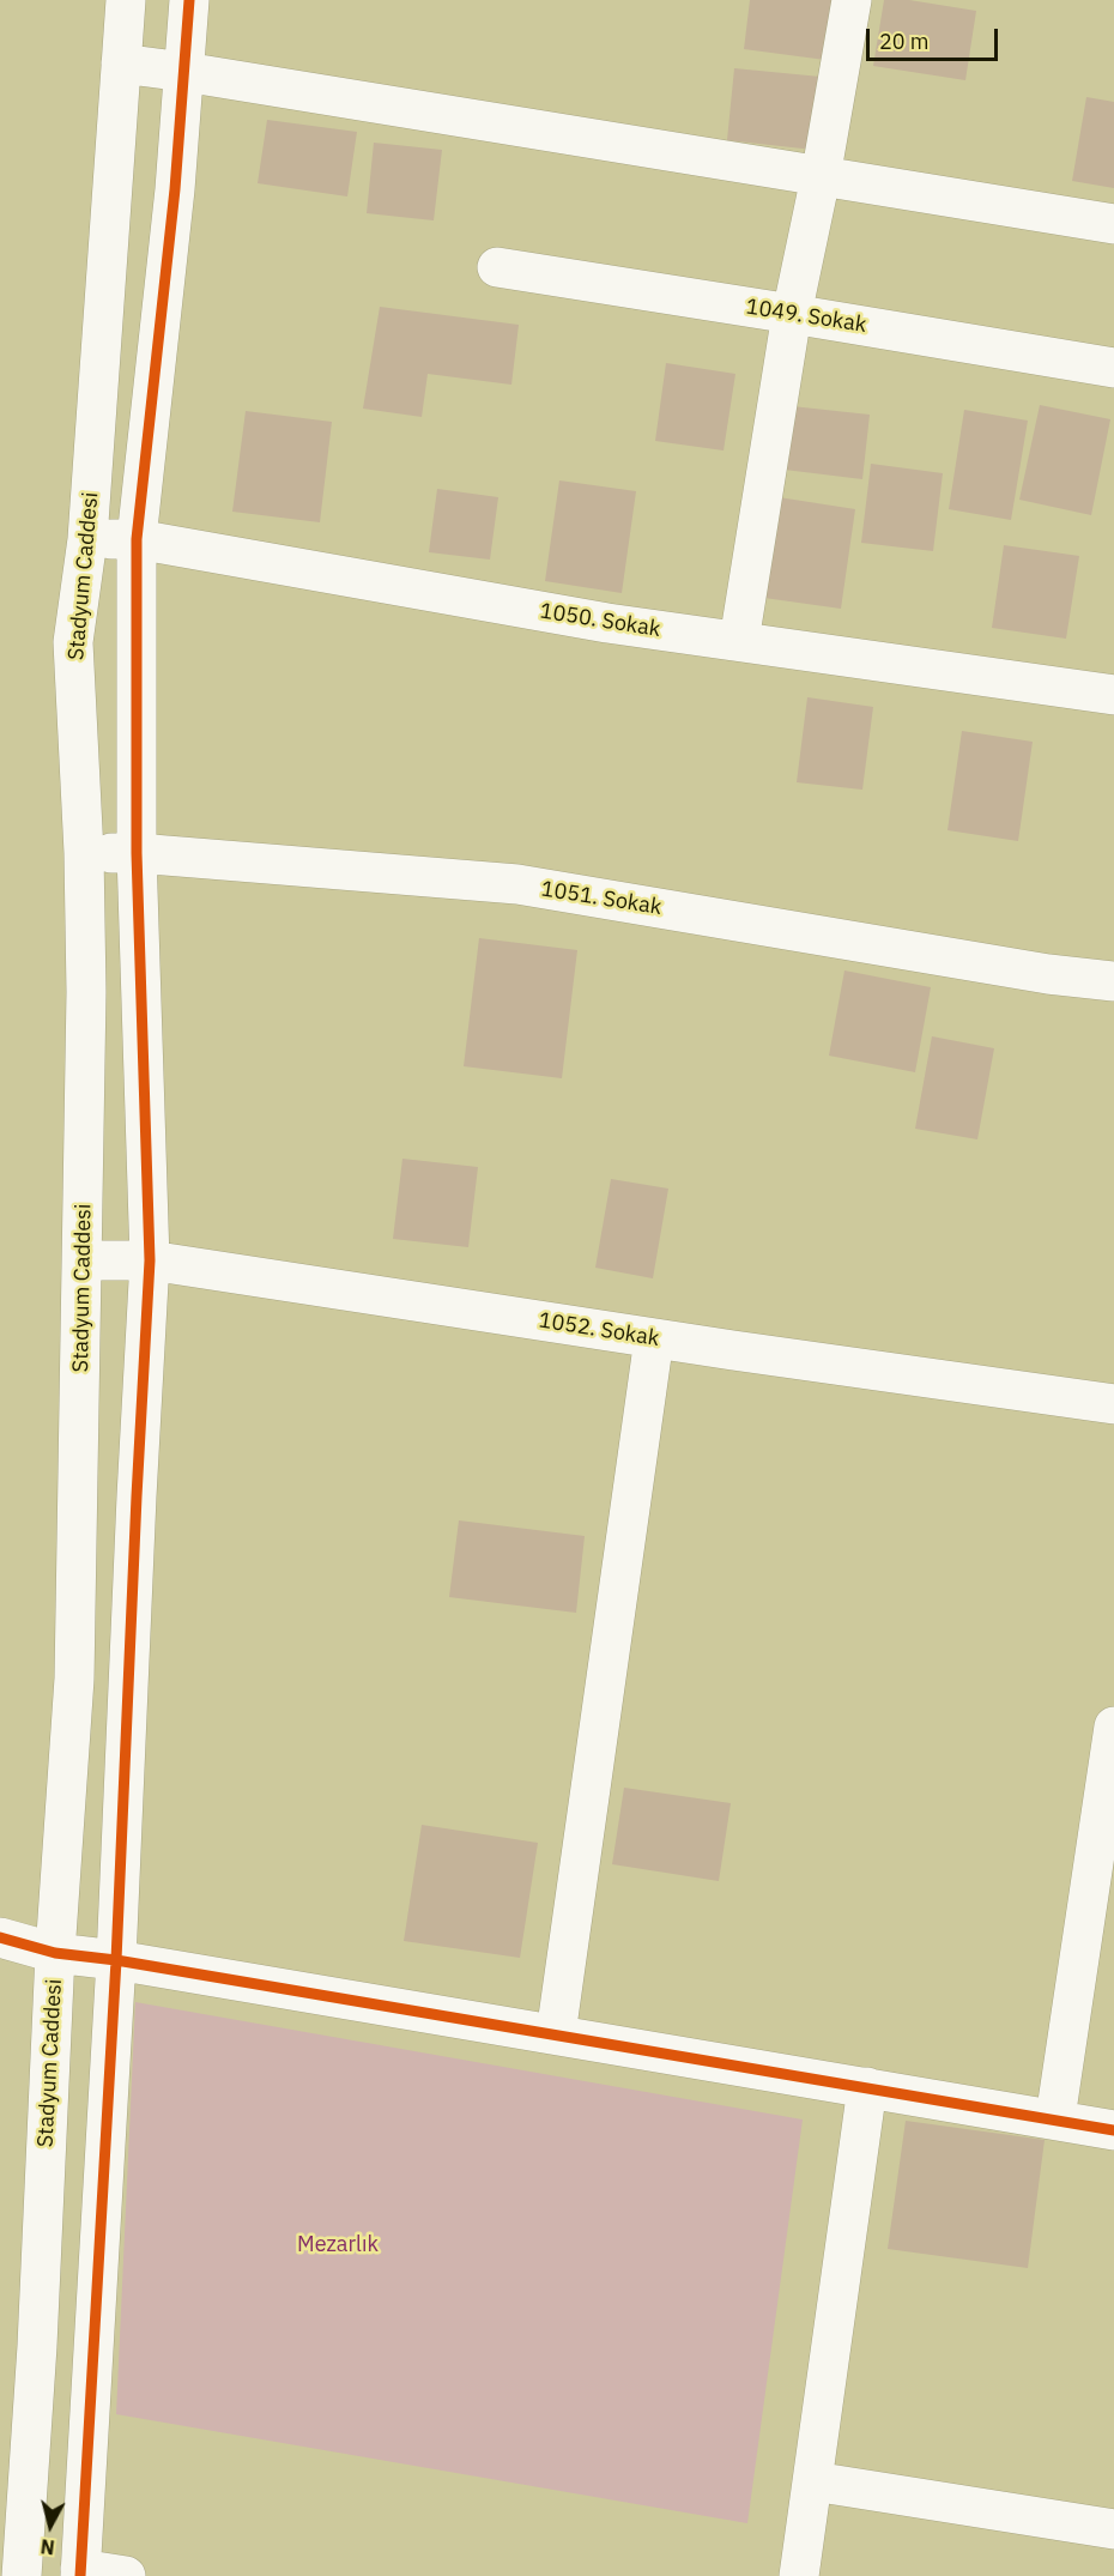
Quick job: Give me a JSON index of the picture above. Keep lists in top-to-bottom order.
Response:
{
  "streets": {
    "street": [
      "1049. Sokak",
      "Stadyum Caddesi",
      "1050. Sokak",
      "1051. Sokak",
      "1052. Sokak"
    ]
  },
  "crossings": [
    ["Stadyum Caddesi", "1050. Sokak"],
    ["Stadyum Caddesi", "1051. Sokak"],
    ["Stadyum Caddesi", "1052. Sokak"]
  ],
  "parks": ["Mezarlık"],
  "scale_bar": "20 m",
  "north": "bottom"
}
